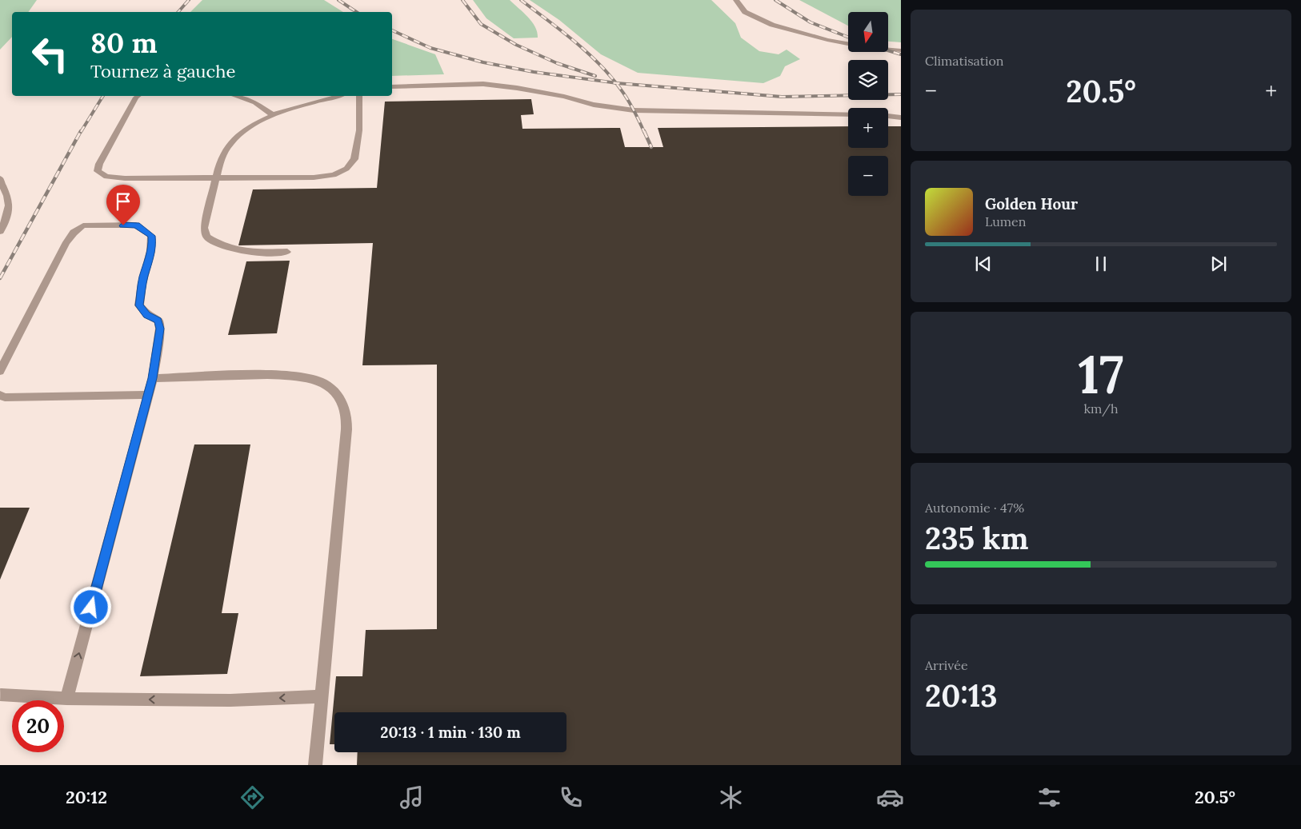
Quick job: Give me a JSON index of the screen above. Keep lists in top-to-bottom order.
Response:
{
  "north": "bottom",
  "page": {
    "tile": [
      "Climatisation",
      ["17", "km/h"],
      ["Autonomie · 47%", "235 km"],
      ["Arrivée", "20:13"]
    ],
    "map_buttons": ["+", "−"],
    "turn": ["80 m", "Tournez à gauche"],
    "heat": ["−", "20.5°", "+"],
    "song": ["Golden Hour", "Lumen"],
    "limit": "20",
    "trip": "20:13 · 1 min · 130 m",
    "tabs": ["20:12", "20.5°"]
  }
}
